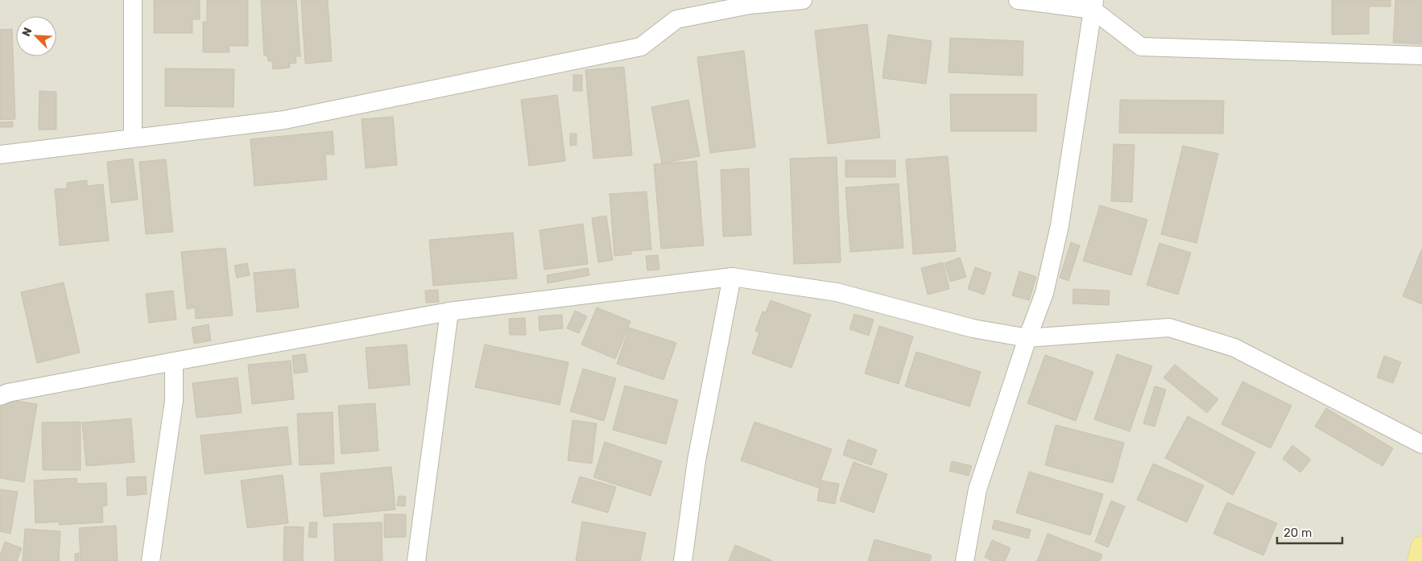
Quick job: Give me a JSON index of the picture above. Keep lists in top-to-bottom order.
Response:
{
  "scale_bar": "20 m",
  "north": "top left"
}
